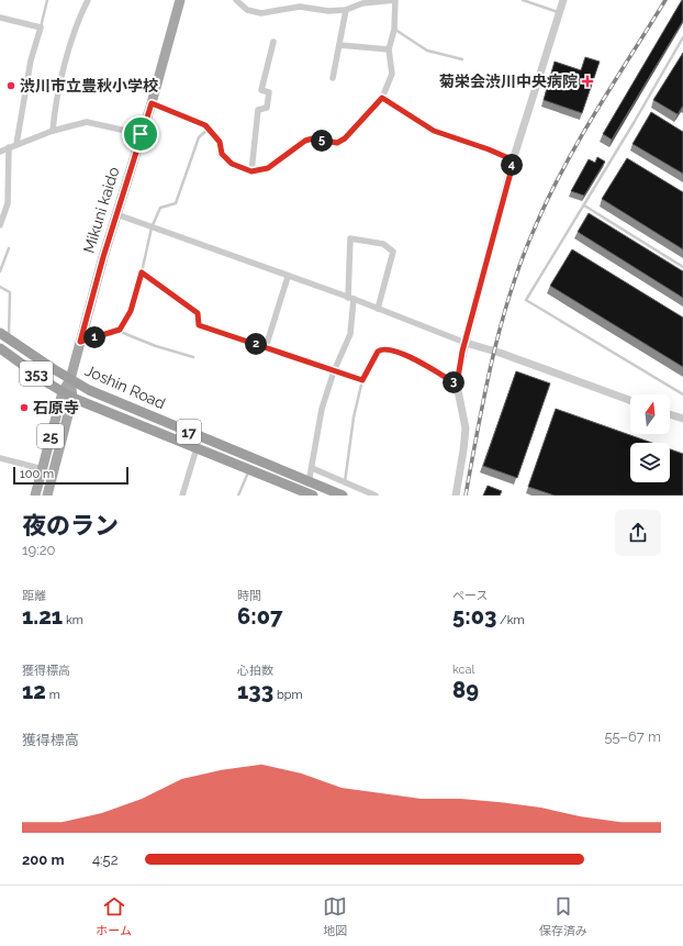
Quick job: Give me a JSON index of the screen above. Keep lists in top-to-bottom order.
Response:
{
  "streets": {
    "highway": ["353", "Joshin Road", "17"],
    "main road": ["Mikuni kaido", "25"]
  },
  "crossings": [
    ["Mikuni kaido", "Joshin Road"],
    ["Mikuni kaido", "25"],
    ["Joshin Road", "25"]
  ],
  "places": {
    "health": ["菊栄会渋川中央病院"],
    "other": ["渋川市立豊秋小学校", "石原寺"]
  },
  "scale_bar": "100 m",
  "north": "top",
  "page": {
    "pins": [
      "5",
      "4",
      "1",
      "2",
      "3"
    ],
    "scale": "100 m",
    "heading": ["夜のラン", "19:20"],
    "stats": [
      ["距離", "1.21 km"],
      ["時間", "6:07"],
      ["ペース", "5:03 /km"],
      ["獲得標高", "12 m"],
      ["心拍数", "133 bpm"],
      ["kcal", "89"]
    ],
    "chart": ["獲得標高", "55–67 m"],
    "list": [
      {
        "name": "200 m",
        "note": "4:52"
      }
    ],
    "tabs": ["ホーム", "地図", "保存済み"]
  }
}
